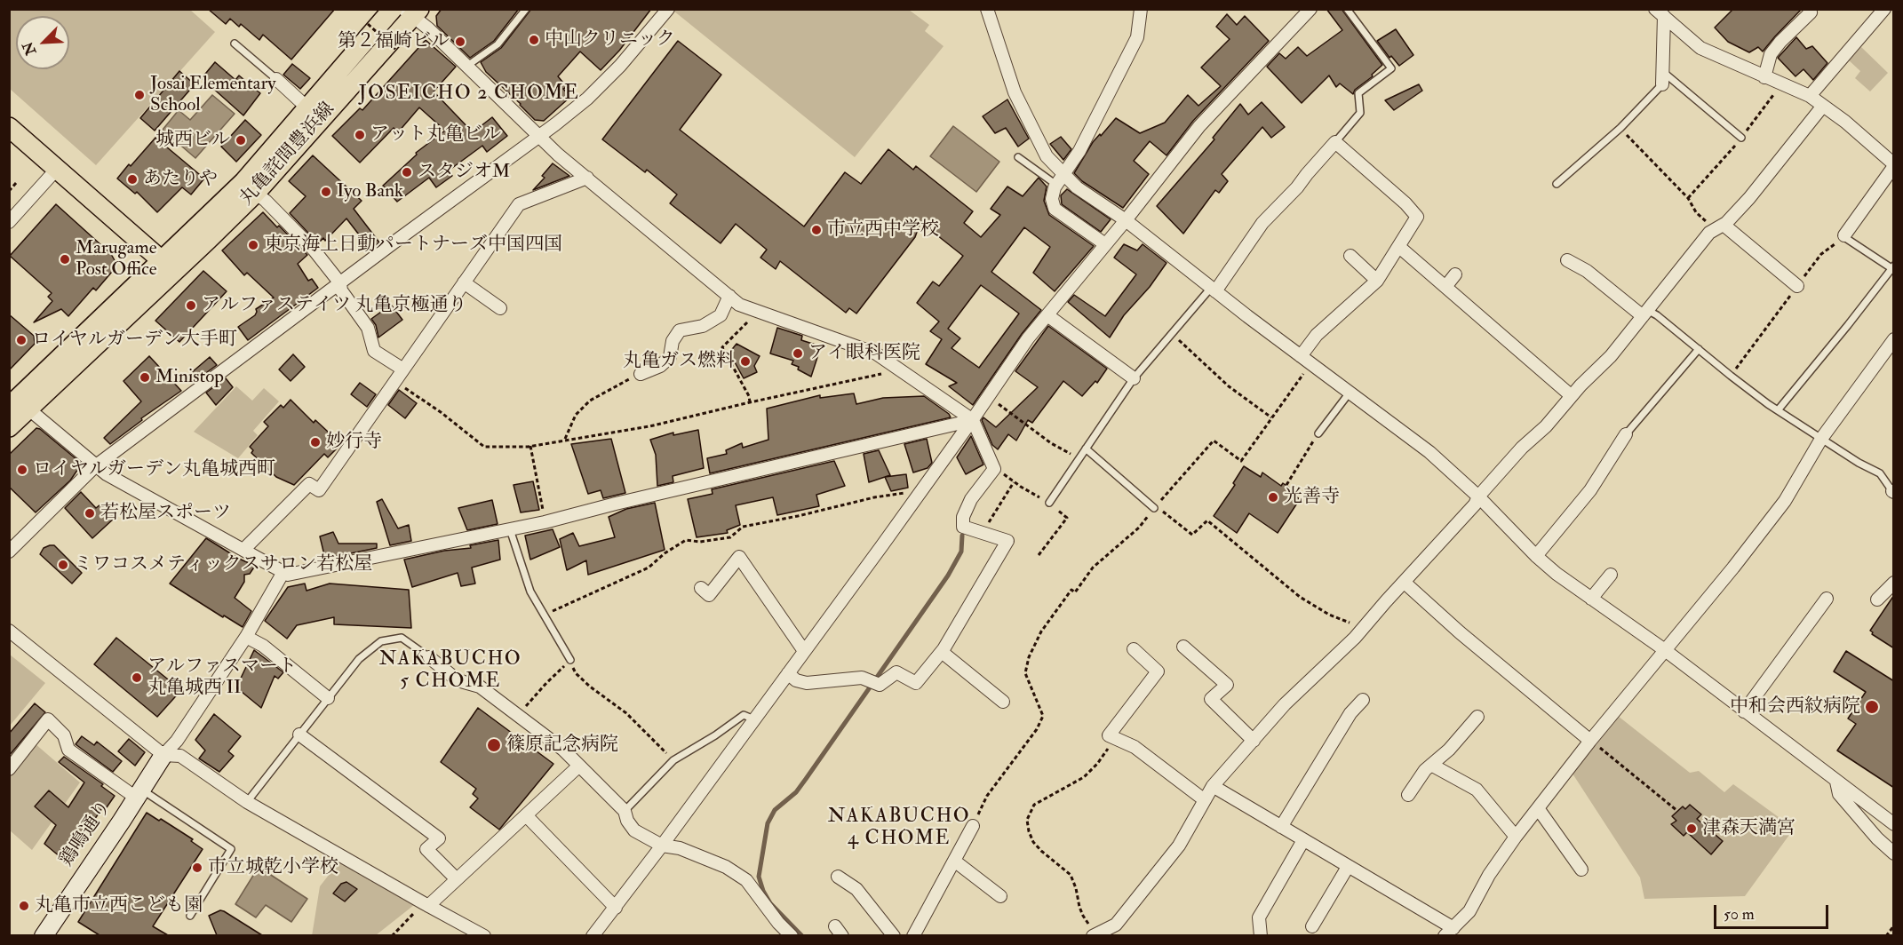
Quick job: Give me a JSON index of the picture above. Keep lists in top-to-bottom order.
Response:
{
  "streets": {
    "main road": ["丸亀詫間豊浜線"],
    "street": ["鶏鳴通り"]
  },
  "districts": ["JOSEICHO 2 CHOME", "NAKABUCHO 5 CHOME", "NAKABUCHO 4 CHOME"],
  "places": [
    "中山クリニック",
    "第２福崎ビル",
    "Josai Elementary School",
    "アット丸亀ビル",
    "城西ビル",
    "スタジオM",
    "あたりや",
    "Iyo Bank",
    "市立西中学校",
    "東京海上日動パートナーズ中国四国",
    "Marugame Post Office",
    "アルファステイツ 丸亀京極通り",
    "ロイヤルガーデン大手町",
    "アイ眼科医院",
    "丸亀ガス燃料",
    "Ministop",
    "妙行寺",
    "ロイヤルガーデン丸亀城西町",
    "光善寺",
    "若松屋スポーツ",
    "ミワコスメティックスサロン若松屋",
    "アルファスマート 丸亀城西 II",
    "中和会西紋病院",
    "篠原記念病院",
    "津森天満宮",
    "市立城乾小学校",
    "丸亀市立西こども園"
  ],
  "scale_bar": "50 m",
  "north": "bottom left"
}
